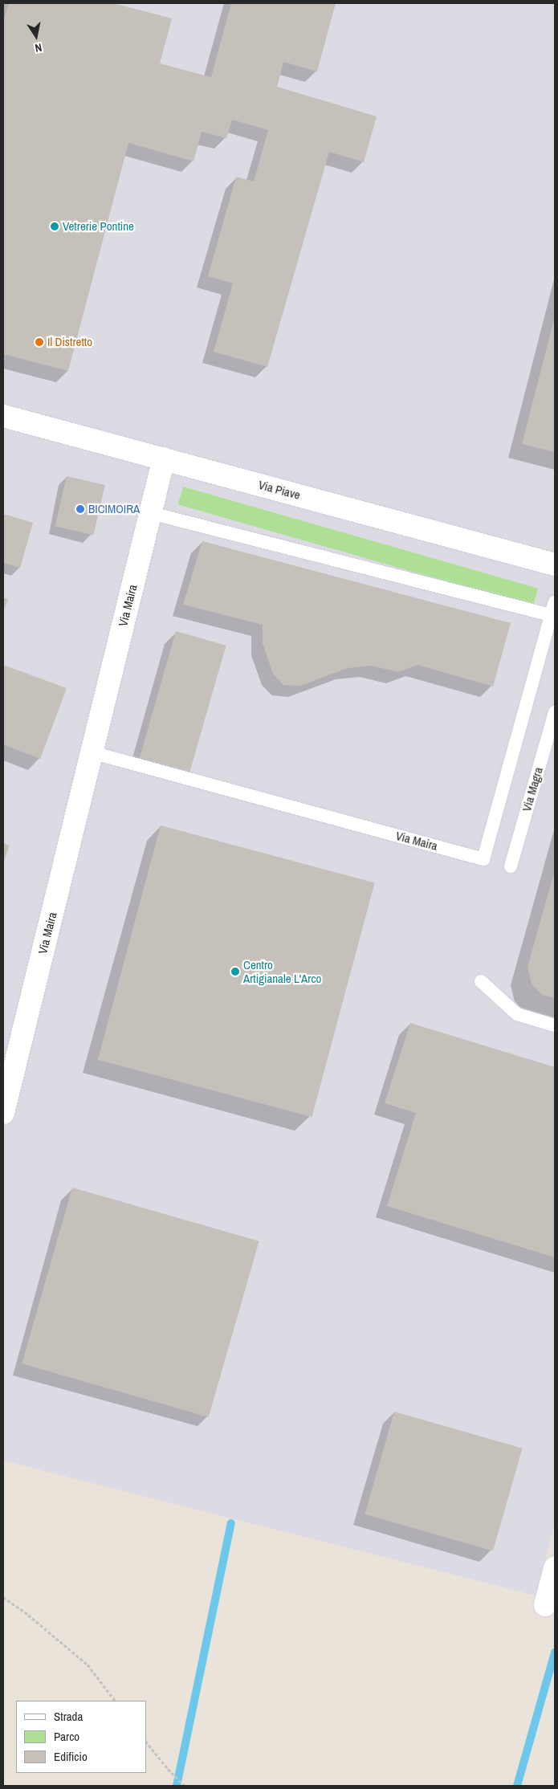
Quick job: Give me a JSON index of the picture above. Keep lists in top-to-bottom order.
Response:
{
  "streets": {
    "street": ["Via Piave", "Via Maira"],
    "lane": ["Via Magra"]
  },
  "crossings": [
    ["Via Piave", "Via Maira"]
  ],
  "places": [
    "Vetrerie Pontine",
    "Il Distretto",
    "BICIMOIRA",
    "Centro Artigianale L'Arco"
  ],
  "legend": ["Strada", "Parco", "Edificio"],
  "north": "bottom"
}
